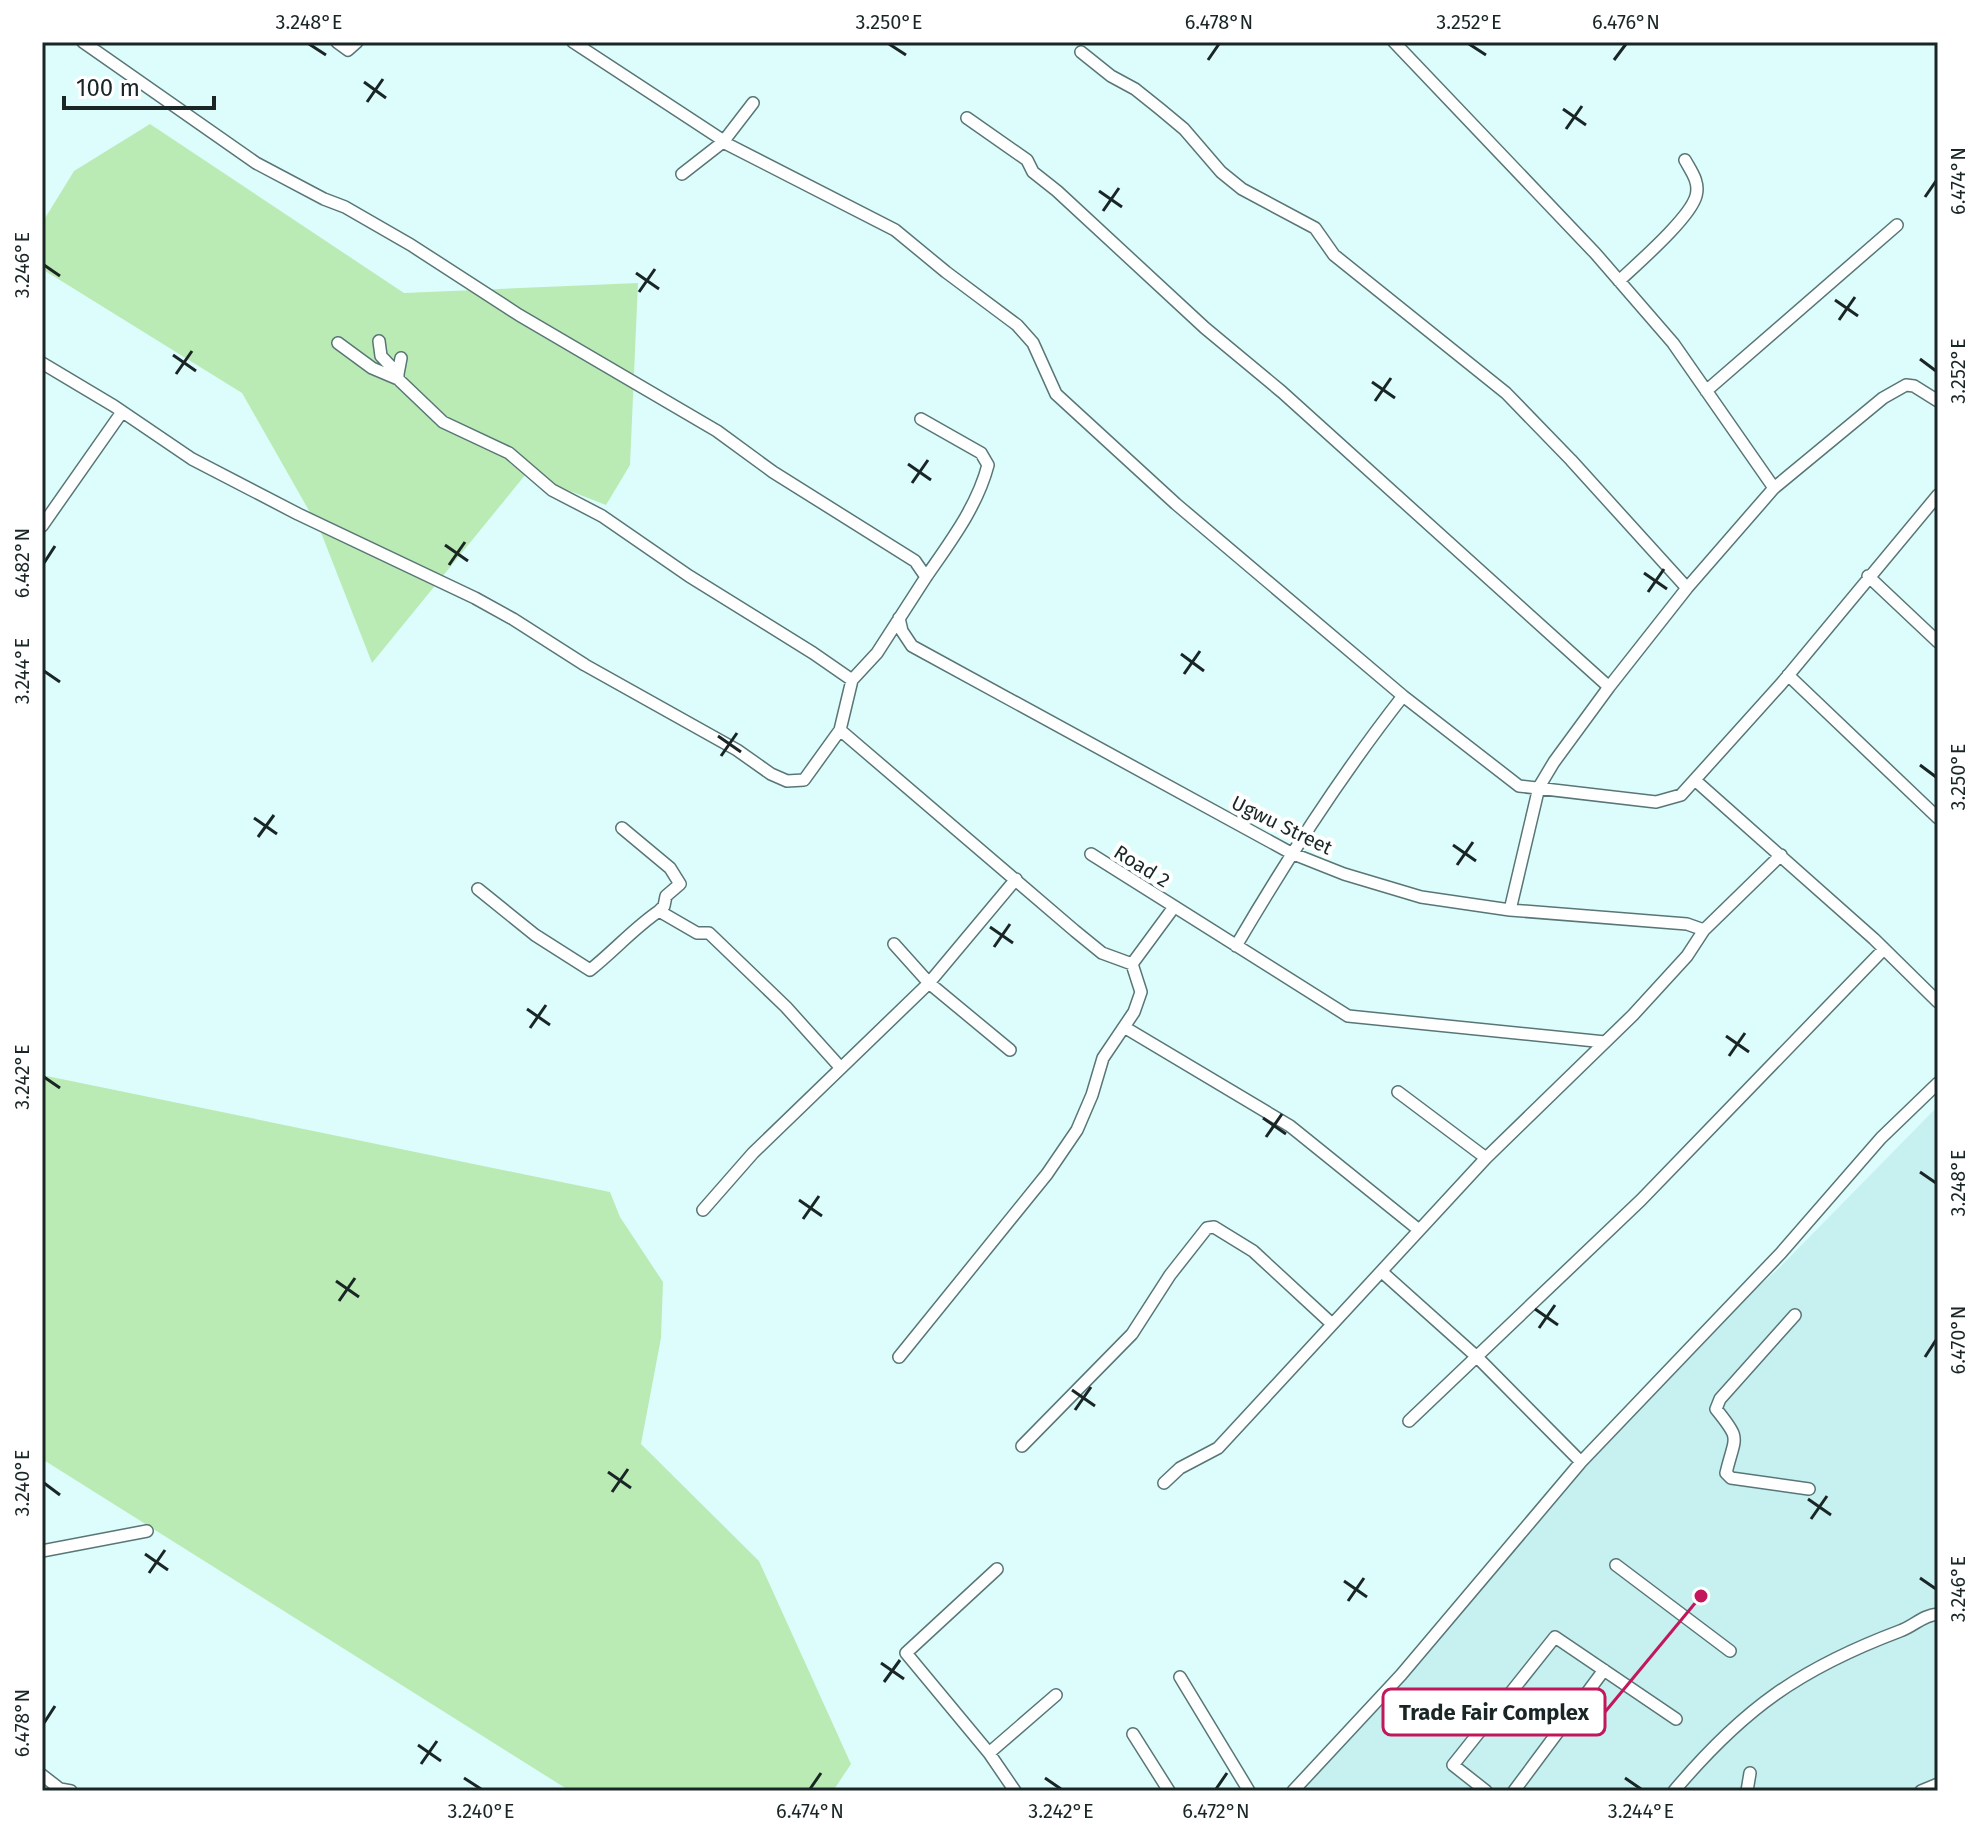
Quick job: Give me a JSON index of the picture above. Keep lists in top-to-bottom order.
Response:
{
  "streets": {
    "street": ["Ugwu Street", "Road 2"]
  },
  "places": ["Trade Fair Complex"],
  "scale_bar": "100 m",
  "coordinates": [
    "3.248°E",
    "3.250°E",
    "6.478°N",
    "3.252°E",
    "6.476°N",
    "6.474°N",
    "3.246°E",
    "6.482°N",
    "3.244°E",
    "3.242°E",
    "6.470°N",
    "3.240°E",
    "6.472°N"
  ]
}
